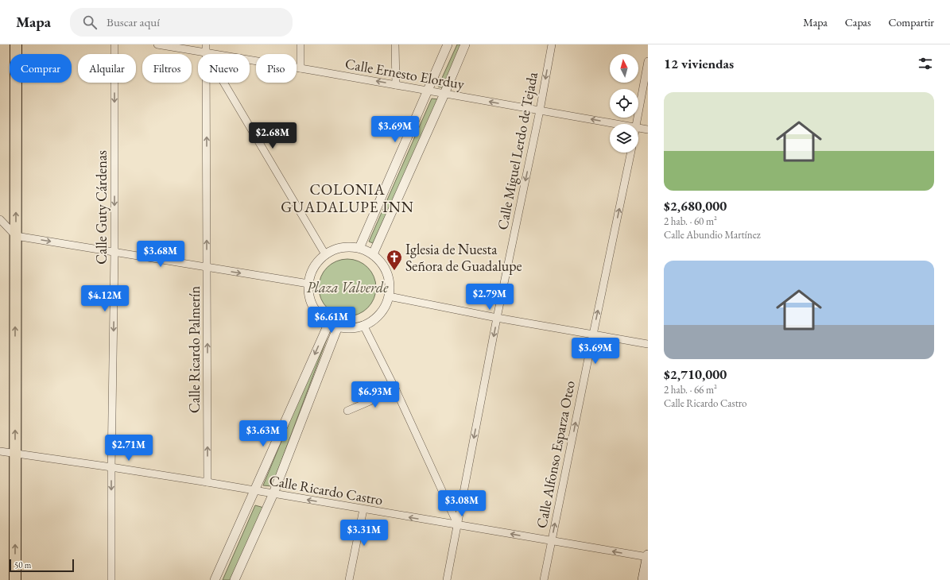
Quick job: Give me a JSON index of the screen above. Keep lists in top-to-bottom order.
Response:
{
  "streets": {
    "street": [
      "Calle Ernesto Elorduy",
      "Calle Miguel Lerdo de Tejada",
      "Calle Guty Cárdenas",
      "Calle Ricardo Palmerín",
      "Calle Alfonso Esparza Oteo",
      "Calle Ricardo Castro"
    ]
  },
  "crossings": [
    ["Calle Ernesto Elorduy", "Calle Miguel Lerdo de Tejada"],
    ["Calle Ernesto Elorduy", "Calle Ricardo Palmerín"],
    ["Calle Miguel Lerdo de Tejada", "Calle Ricardo Castro"],
    ["Calle Guty Cárdenas", "Calle Ricardo Castro"],
    ["Calle Ricardo Palmerín", "Calle Ricardo Castro"],
    ["Calle Alfonso Esparza Oteo", "Calle Ricardo Castro"]
  ],
  "one_way": [
    "Calle Ernesto Elorduy",
    "Calle Miguel Lerdo de Tejada",
    "Calle Guty Cárdenas",
    "Calle Ricardo Palmerín",
    "Calle Alfonso Esparza Oteo",
    "Calle Ricardo Castro"
  ],
  "districts": ["COLONIA GUADALUPE INN"],
  "parks": ["Plaza Valverde"],
  "places": {
    "church": ["Iglesia de Nuesta Señora de Guadalupe"]
  },
  "scale_bar": "50 m",
  "north": "top",
  "page": {
    "header": "Mapa",
    "search": "Buscar aquí",
    "nav": ["Mapa", "Capas", "Compartir"],
    "heading": "12 viviendas",
    "chip": [
      "Comprar",
      "Alquilar",
      "Filtros",
      "Nuevo",
      "Piso"
    ],
    "list": [
      {
        "name": "$2,680,000",
        "note": "2 hab. · 60 m² · Calle Abundio Martínez"
      },
      {
        "name": "$2,710,000",
        "note": "2 hab. · 66 m² · Calle Ricardo Castro"
      }
    ],
    "price": [
      "$3.69M",
      "$2.68M",
      "$3.68M",
      "$2.79M",
      "$4.12M",
      "$6.61M",
      "$3.69M",
      "$6.93M",
      "$3.63M",
      "$2.71M",
      "$3.08M",
      "$3.31M"
    ],
    "scale": "50 m"
  }
}
